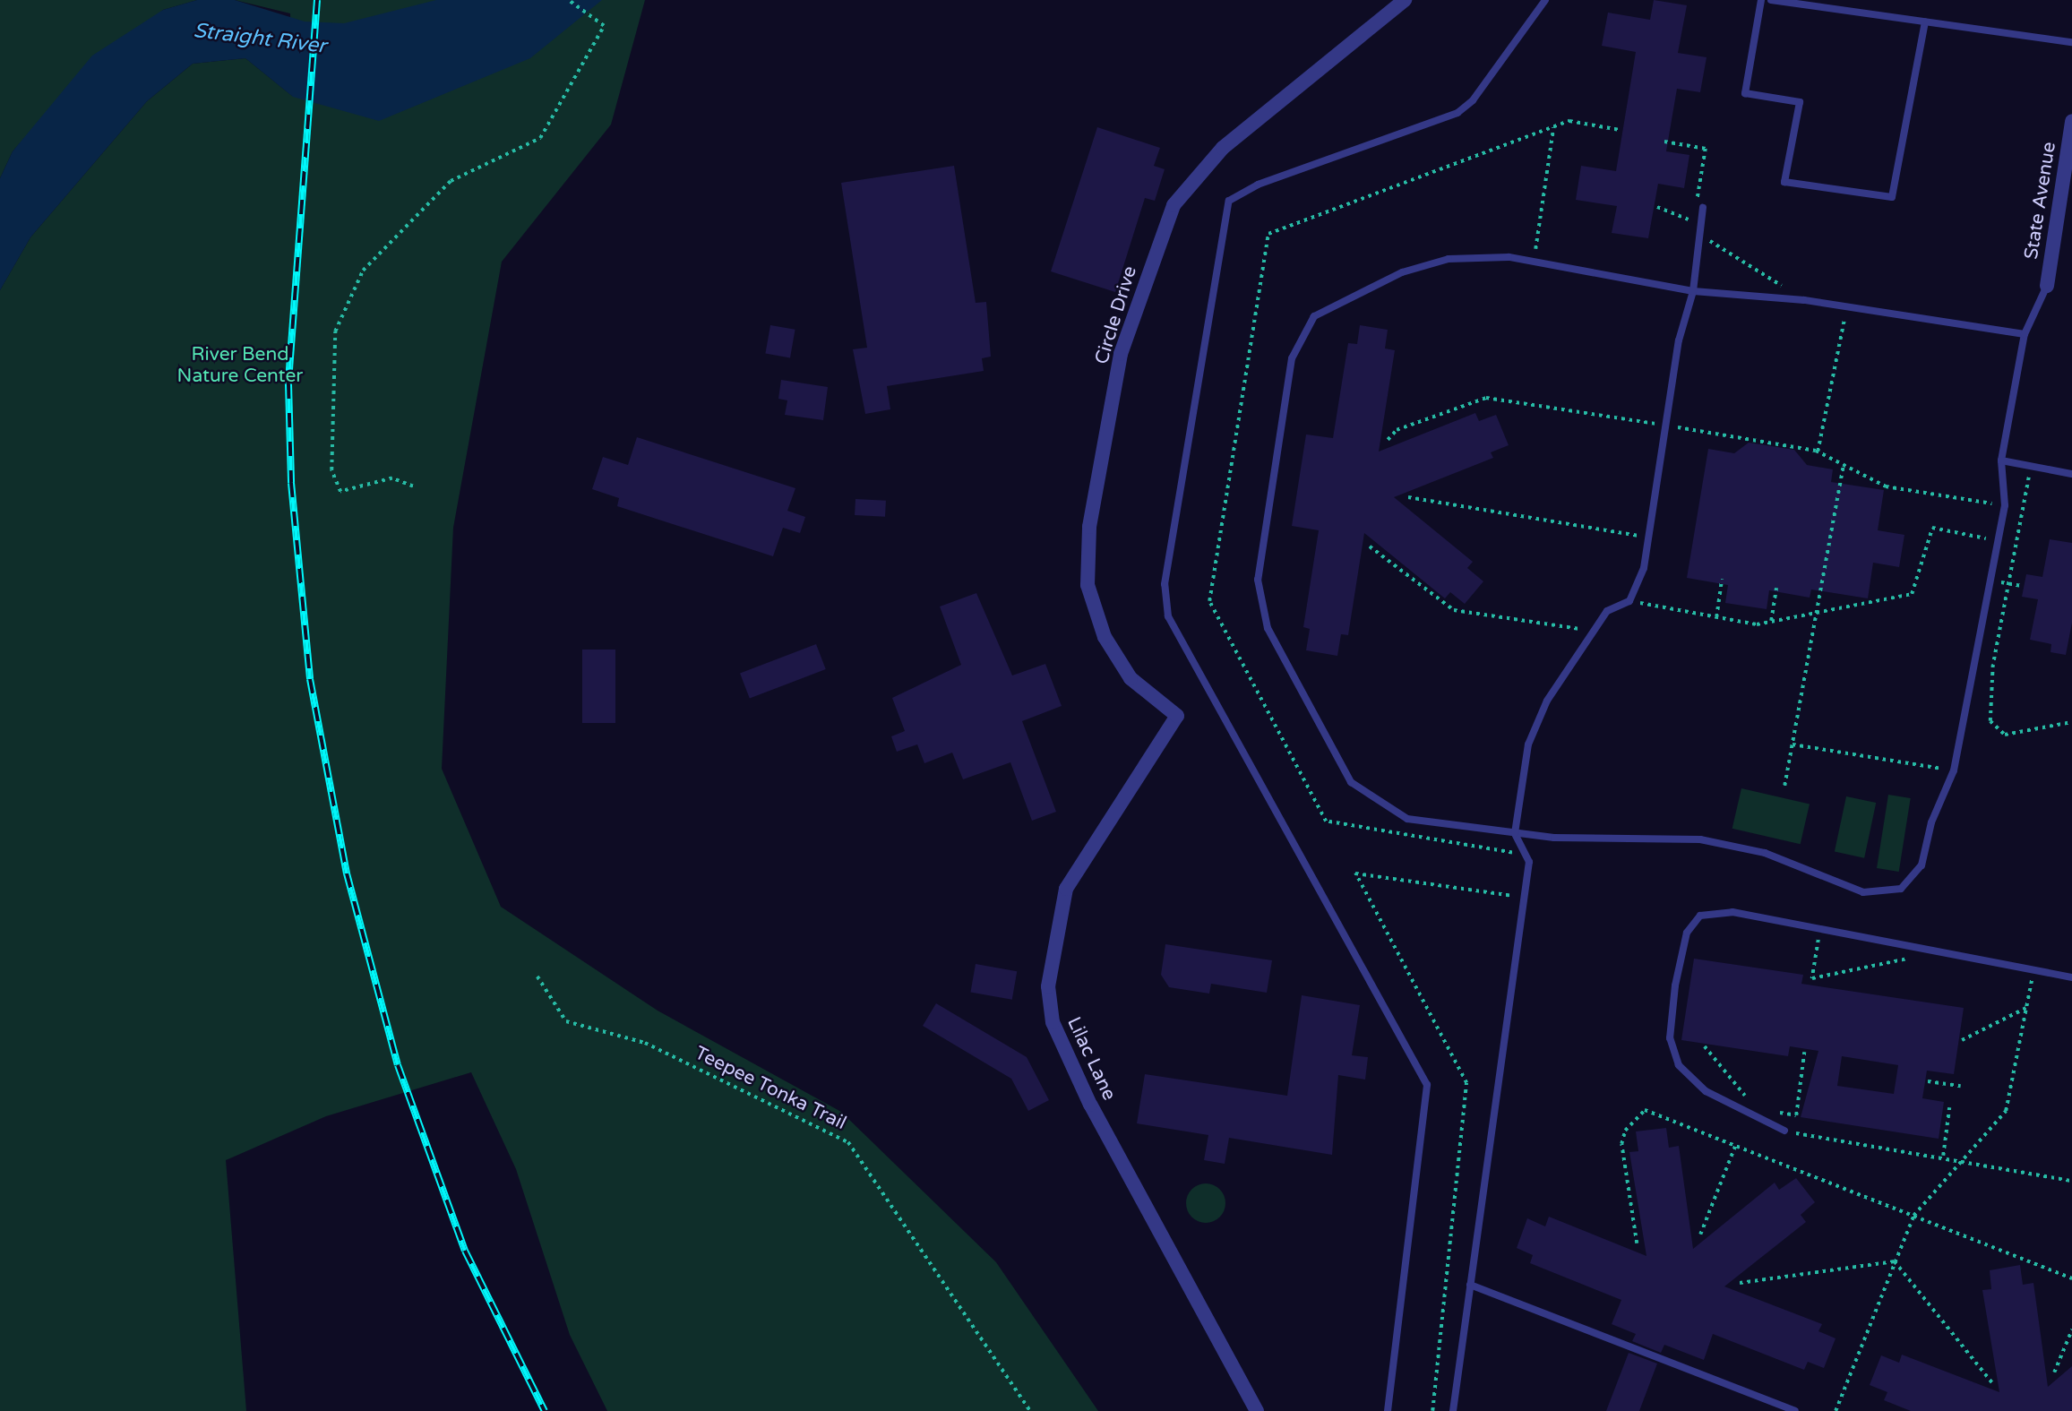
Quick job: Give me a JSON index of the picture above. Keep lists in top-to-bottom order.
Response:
{
  "streets": {
    "street": ["State Avenue", "Circle Drive", "Lilac Lane"],
    "path": ["Teepee Tonka Trail"]
  },
  "crossings": [
    ["Circle Drive", "Lilac Lane"]
  ],
  "water": ["Straight River"],
  "parks": ["River Bend Nature Center"]
}
